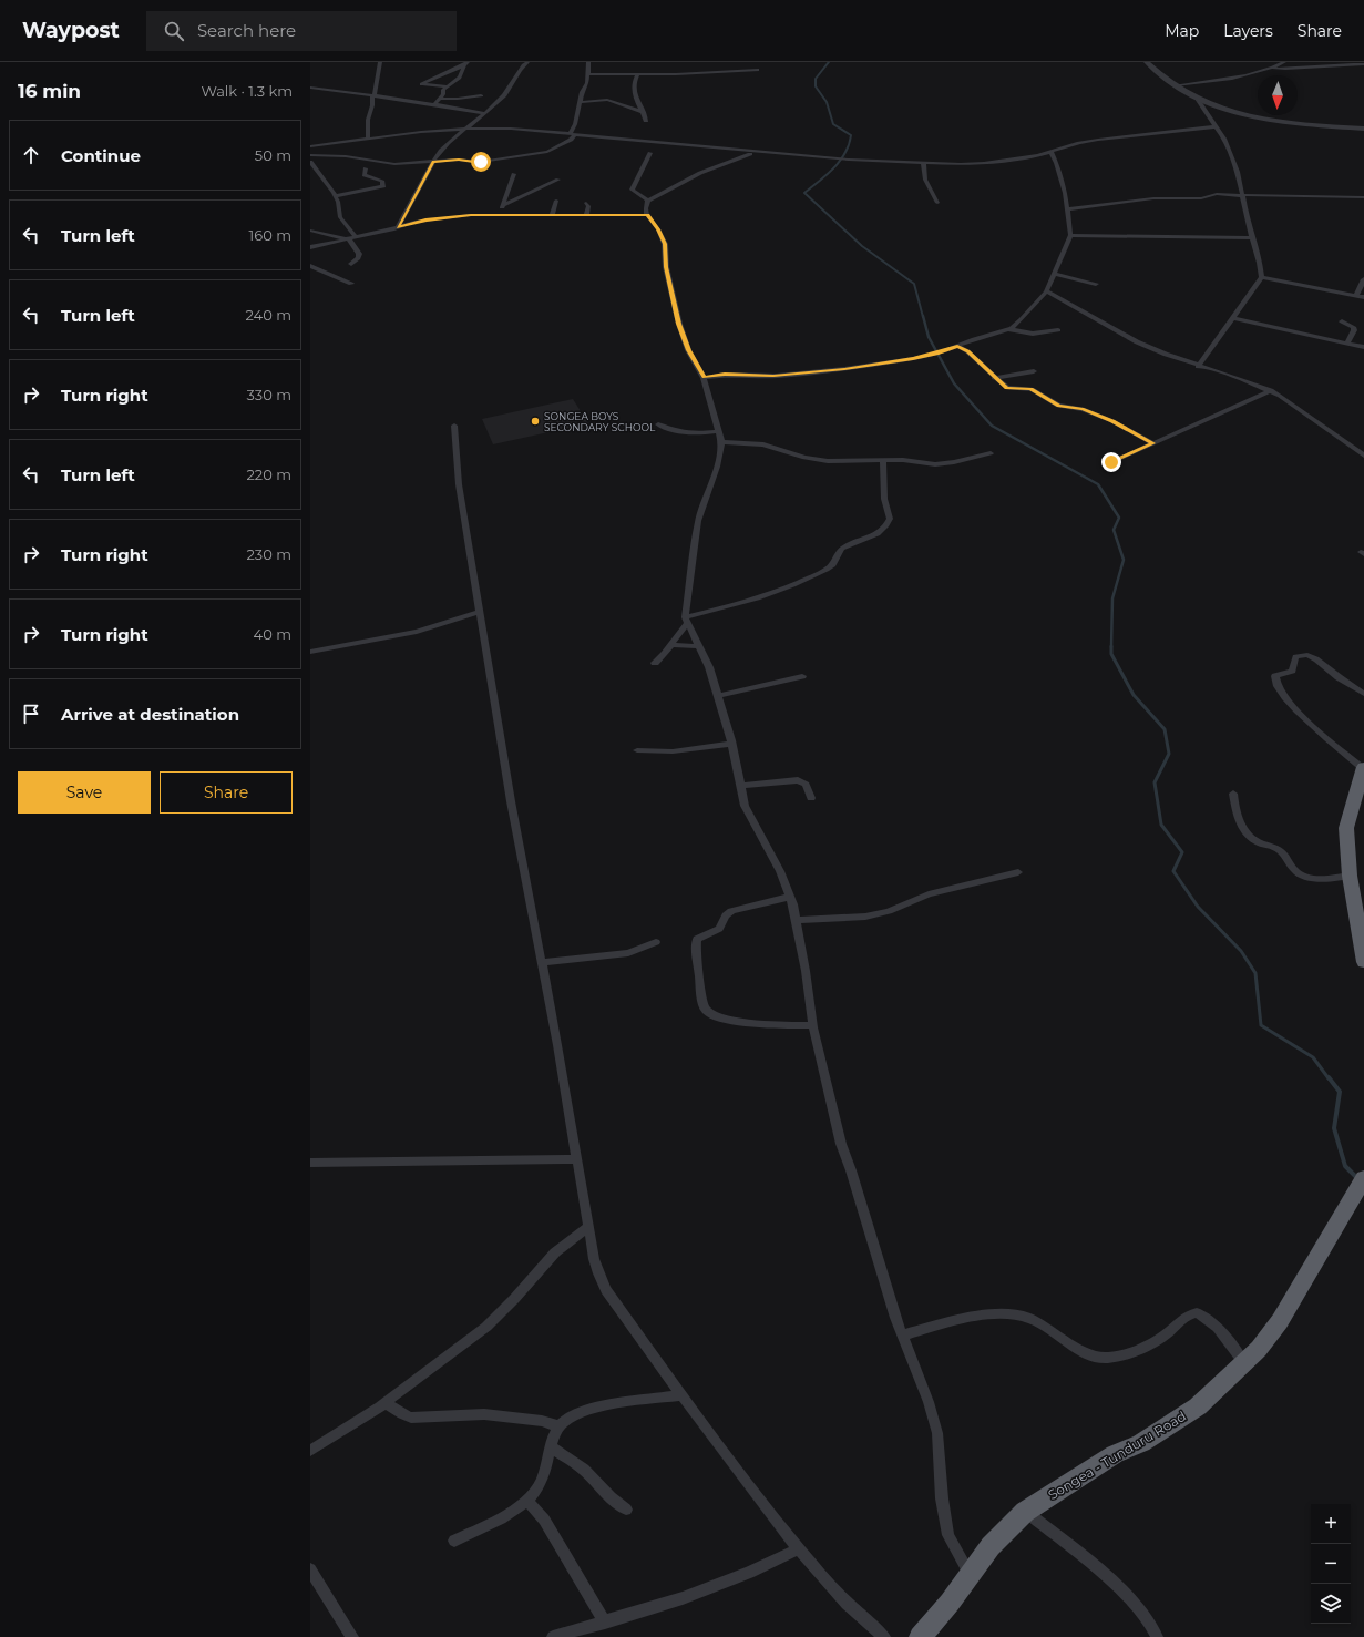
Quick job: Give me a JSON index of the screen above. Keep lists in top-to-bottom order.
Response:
{
  "streets": {
    "highway": ["Songea - Tunduru Road"]
  },
  "places": ["SONGEA BOYS SECONDARY SCHOOL"],
  "north": "bottom",
  "page": {
    "header": "Waypost",
    "search": "Search here",
    "nav": ["Map", "Layers", "Share"],
    "heading": ["16 min", "Walk · 1.3 km"],
    "list": [
      ["Continue", "50 m"],
      ["Turn left", "160 m"],
      ["Turn left", "240 m"],
      ["Turn right", "330 m"],
      ["Turn left", "220 m"],
      ["Turn right", "230 m"],
      ["Turn right", "40 m"],
      "Arrive at destination"
    ],
    "buttons": ["Save", "Share"],
    "map_buttons": ["+", "−"]
  }
}
